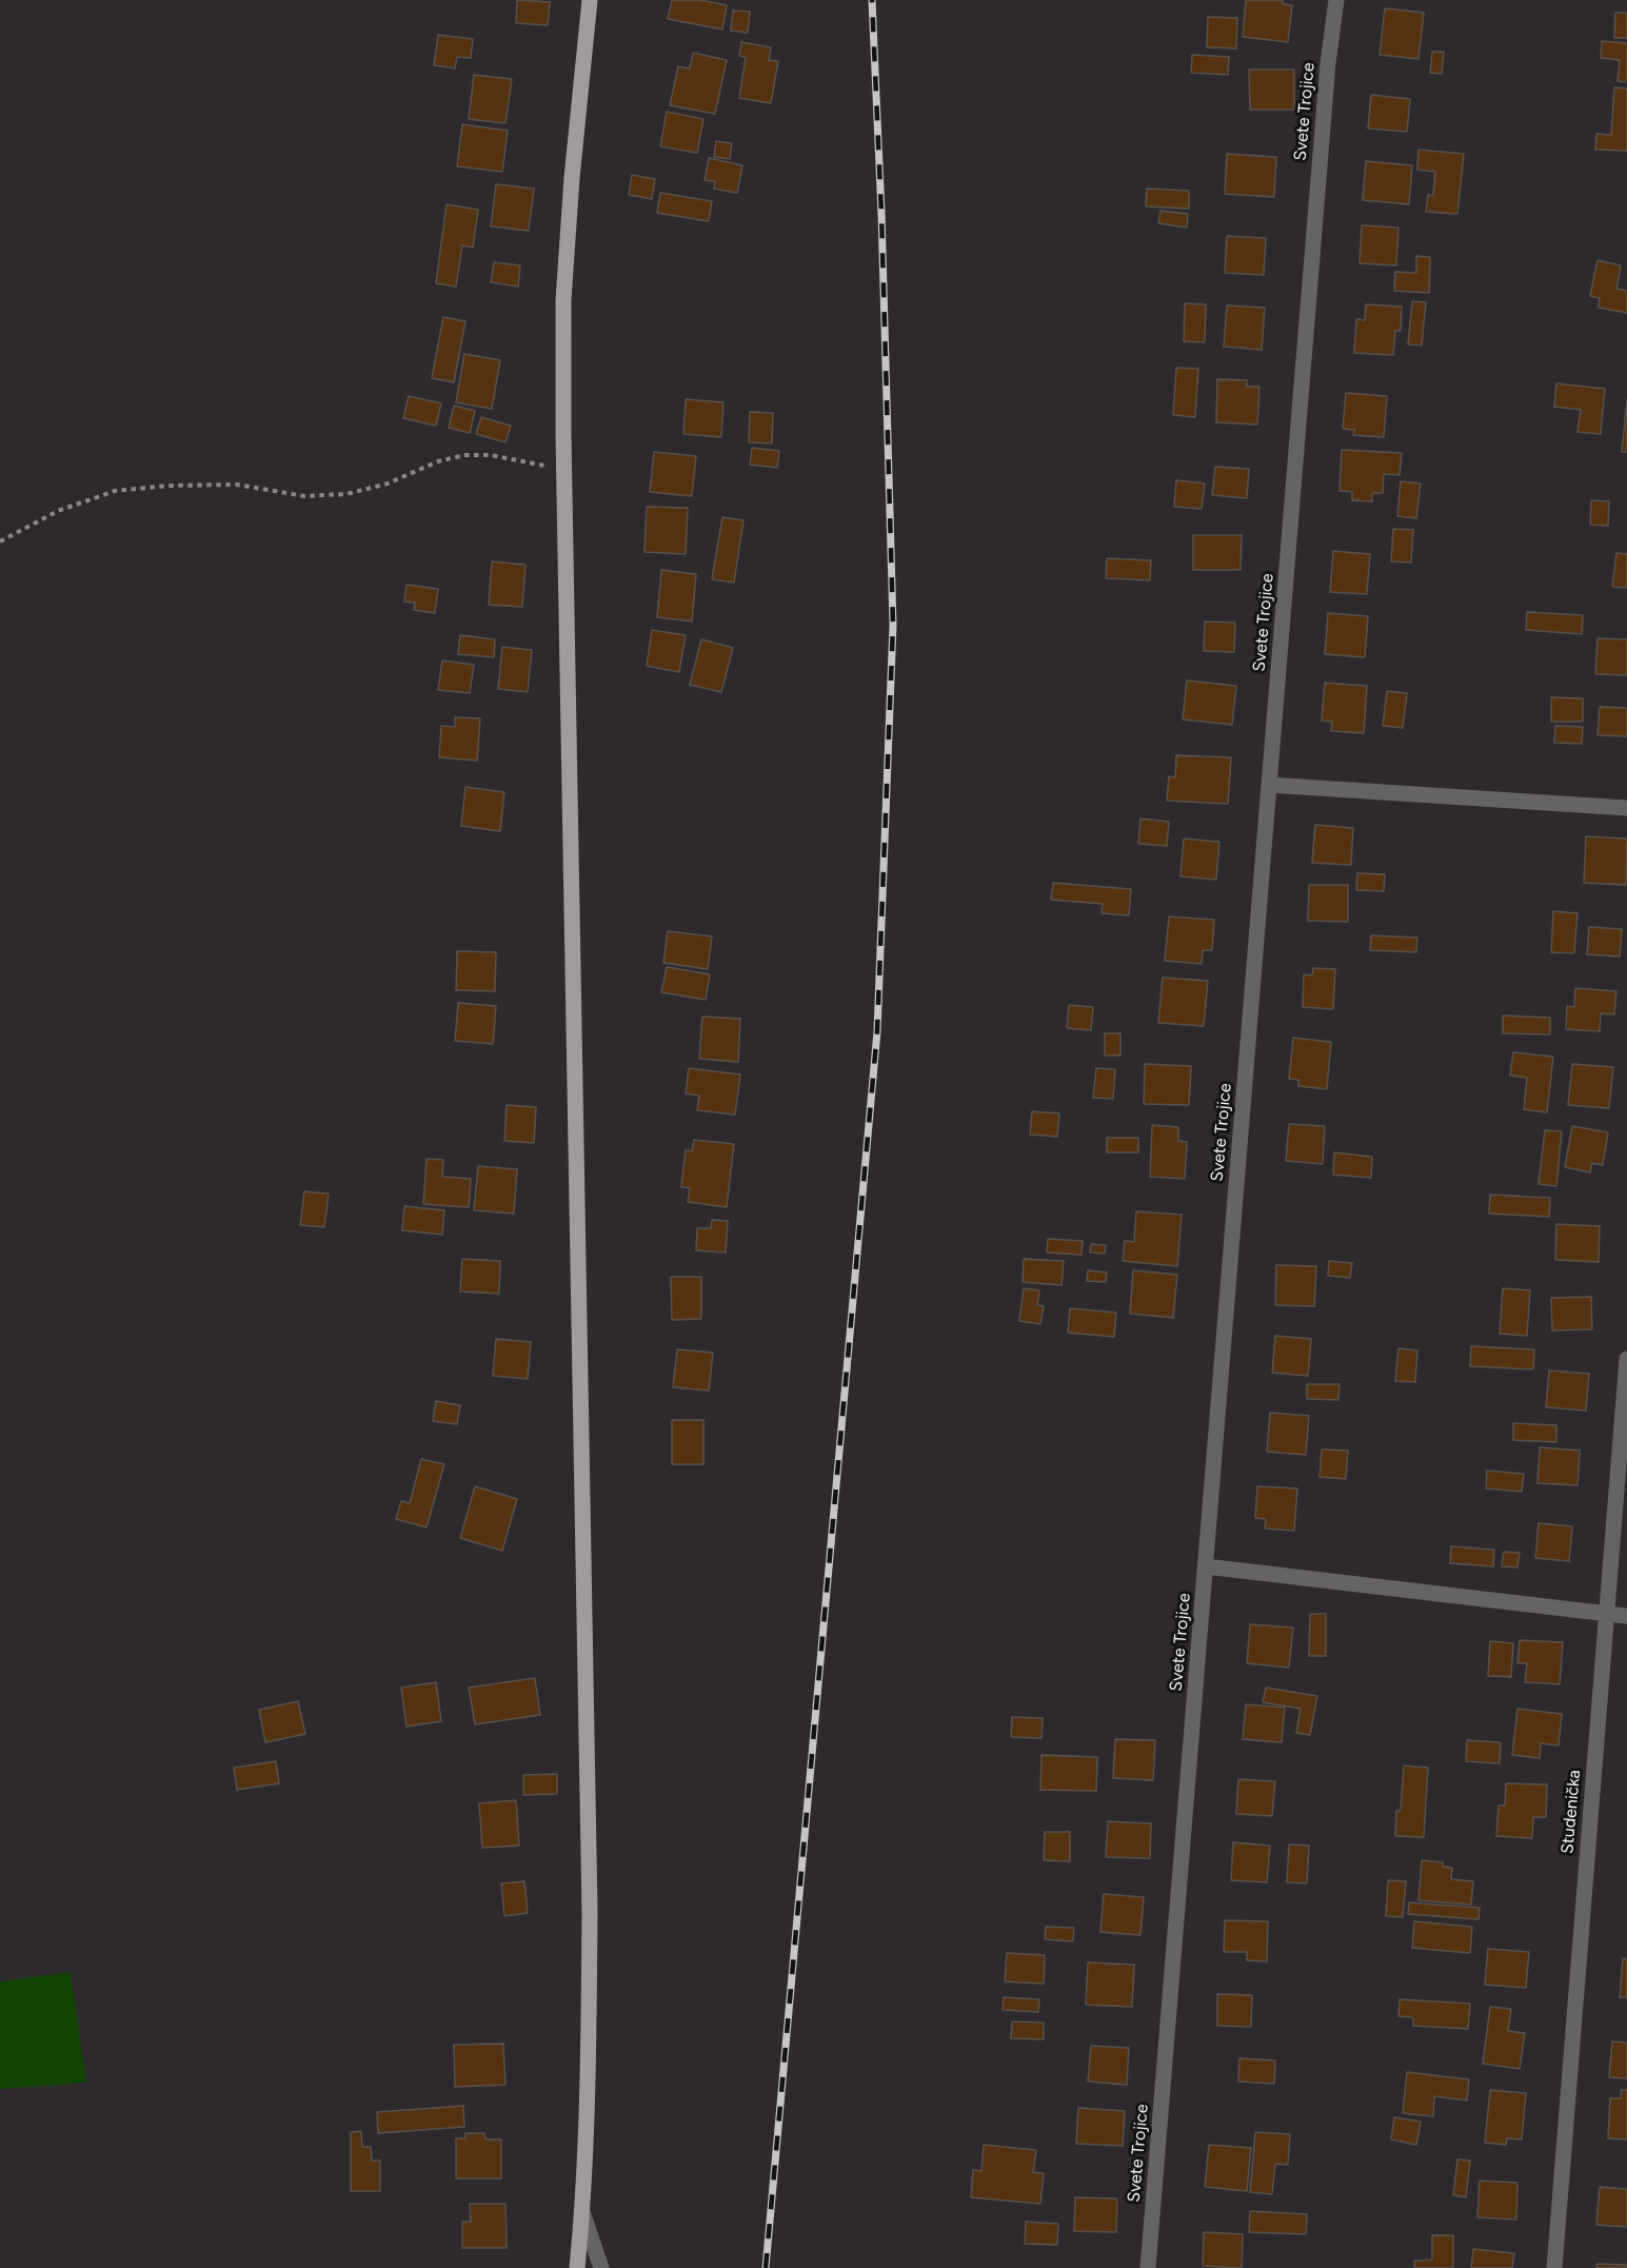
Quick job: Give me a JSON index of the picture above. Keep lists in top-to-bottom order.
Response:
{
  "streets": {
    "street": ["Svete Trojice", "Studenička"]
  }
}
